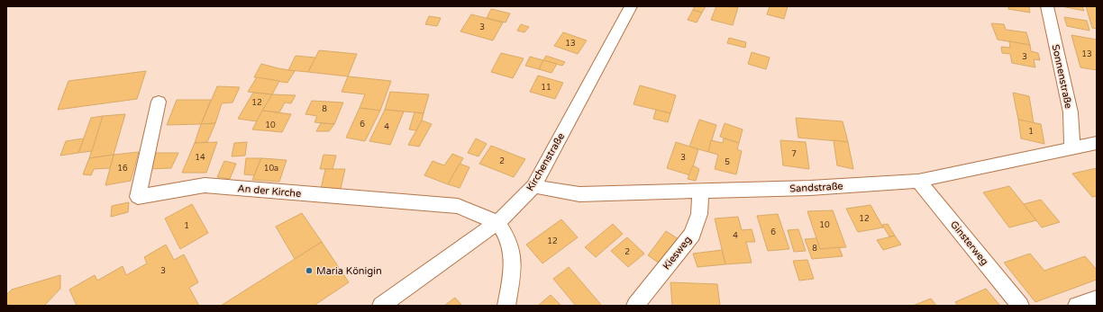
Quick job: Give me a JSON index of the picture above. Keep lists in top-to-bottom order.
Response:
{
  "streets": {
    "street": [
      "Sonnenstraße",
      "Kirchenstraße",
      "Sandstraße",
      "An der Kirche",
      "Ginsterweg",
      "Kiesweg"
    ]
  },
  "crossings": [
    ["Sonnenstraße", "Sandstraße"],
    ["Kirchenstraße", "Sandstraße"],
    ["Kirchenstraße", "An der Kirche"],
    ["Sandstraße", "Ginsterweg"],
    ["Sandstraße", "Kiesweg"]
  ],
  "places": ["Maria Königin"],
  "house_numbers": [
    "3",
    "13",
    "13",
    "3",
    "11",
    "12",
    "8",
    "6",
    "10",
    "4",
    "1",
    "7",
    "14",
    "3",
    "2",
    "5",
    "16",
    "10a",
    "12",
    "10",
    "1",
    "6",
    "4",
    "12",
    "8",
    "2",
    "3"
  ]
}
